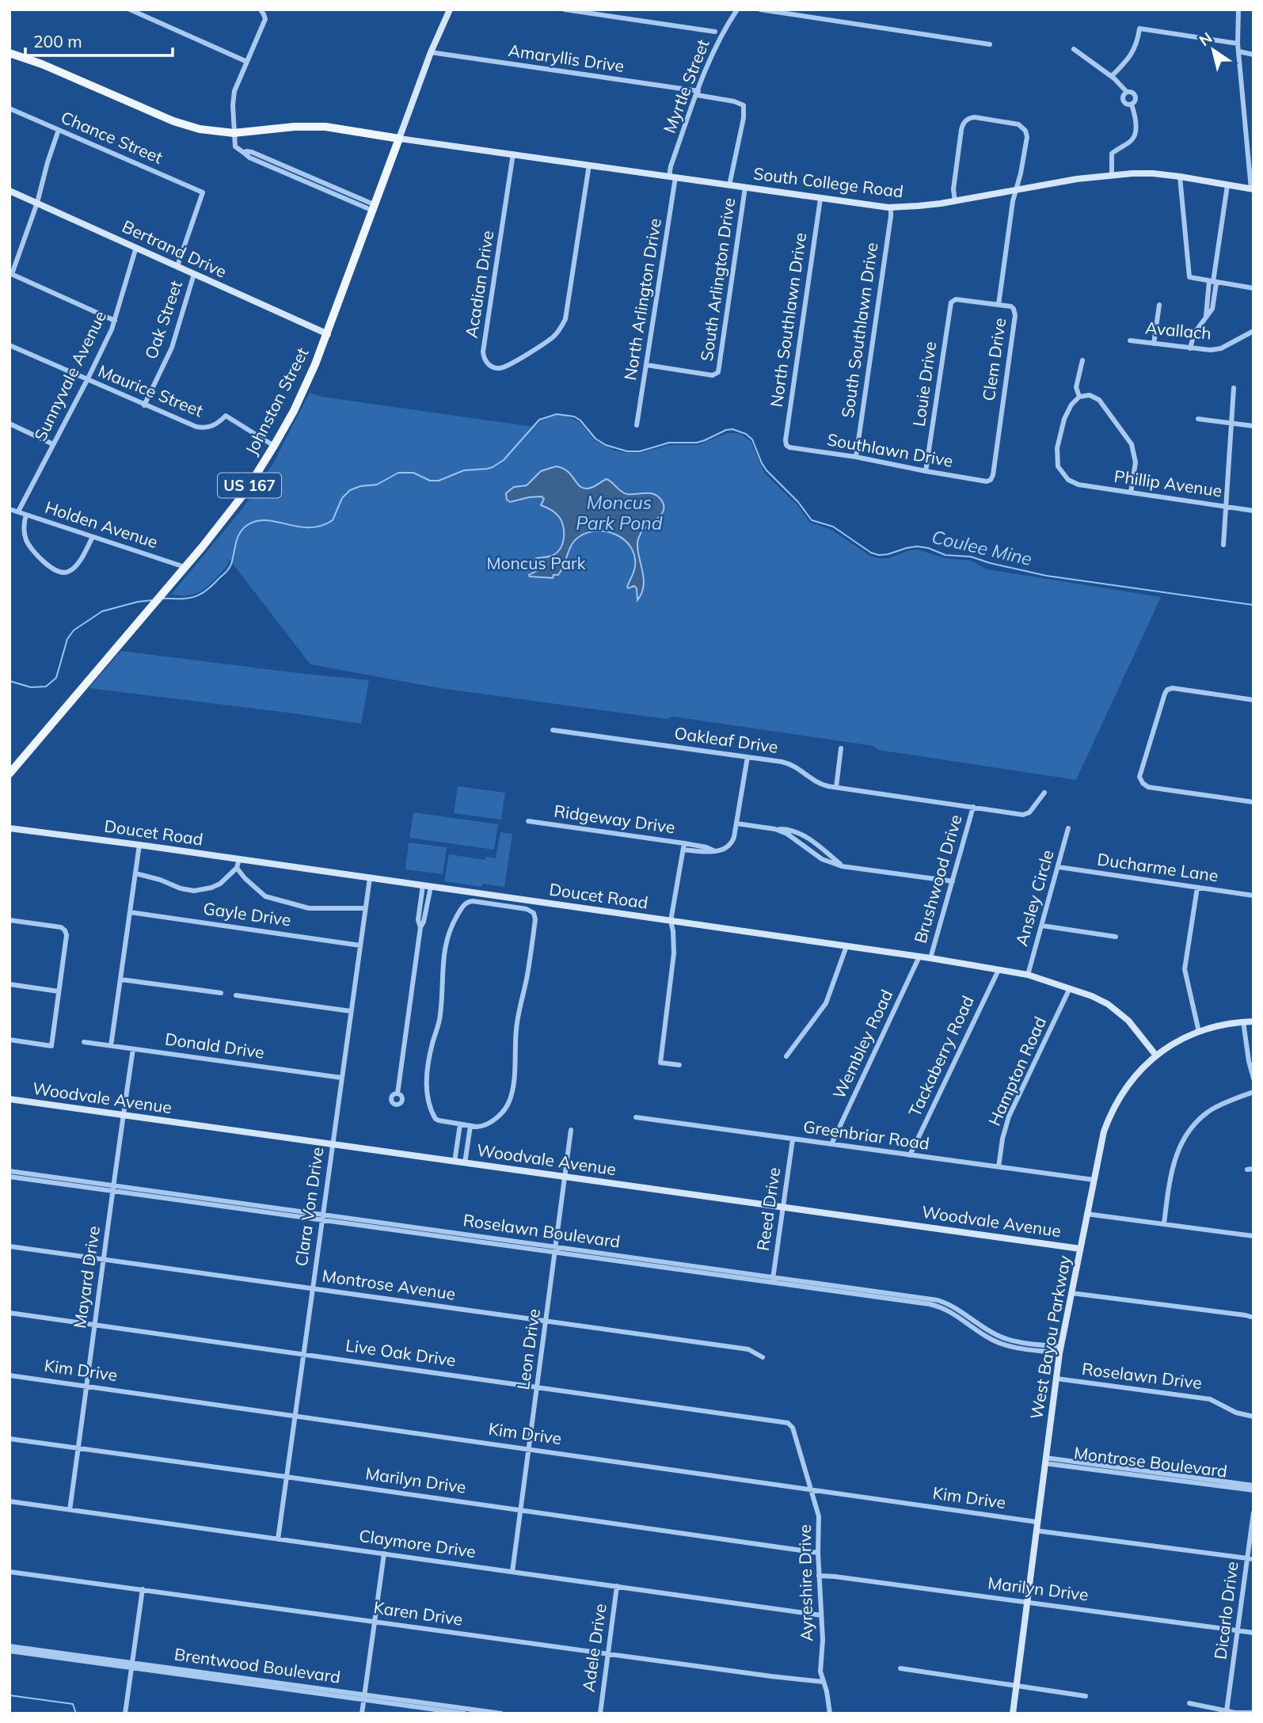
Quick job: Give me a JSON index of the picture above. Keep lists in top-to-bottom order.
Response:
{
  "streets": {
    "main road": ["Johnston Street", "US 167"],
    "street": [
      "Amaryllis Drive",
      "Myrtle Street",
      "Chance Street",
      "South College Road",
      "Bertrand Drive",
      "South Arlington Drive",
      "Acadian Drive",
      "North Arlington Drive",
      "Oak Street",
      "North Southlawn Drive",
      "South Southlawn Drive",
      "Avallach",
      "Clem Drive",
      "Sunnyvale Avenue",
      "Louie Drive",
      "Maurice Street",
      "Southlawn Drive",
      "Phillip Avenue",
      "Holden Avenue",
      "Oakleaf Drive",
      "Ridgeway Drive",
      "Doucet Road",
      "Ducharme Lane",
      "Brushwood Drive",
      "Ansley Circle",
      "Gayle Drive",
      "Wembley Road",
      "Donald Drive",
      "Tackaberry Road",
      "Hampton Road",
      "Woodvale Avenue",
      "Greenbriar Road",
      "Clara Von Drive",
      "Reed Drive",
      "Roselawn Boulevard",
      "Mayard Drive",
      "Montrose Avenue",
      "West Bayou Parkway",
      "Leon Drive",
      "Live Oak Drive",
      "Kim Drive",
      "Roselawn Drive",
      "Montrose Boulevard",
      "Marilyn Drive",
      "Claymore Drive",
      "Ayreshire Drive",
      "Dicarlo Drive",
      "Karen Drive",
      "Adele Drive",
      "Brentwood Boulevard"
    ]
  },
  "crossings": [
    ["Amaryllis Drive", "Myrtle Street"],
    ["Amaryllis Drive", "South College Road"],
    ["Amaryllis Drive", "Johnston Street"],
    ["Myrtle Street", "South College Road"],
    ["Myrtle Street", "North Arlington Drive"],
    ["Chance Street", "Bertrand Drive"],
    ["South College Road", "South Arlington Drive"],
    ["South College Road", "Acadian Drive"],
    ["South College Road", "North Arlington Drive"],
    ["South College Road", "North Southlawn Drive"],
    ["South College Road", "South Southlawn Drive"],
    ["South College Road", "Clem Drive"],
    ["South College Road", "Johnston Street"],
    ["Bertrand Drive", "Oak Street"],
    ["Bertrand Drive", "Sunnyvale Avenue"],
    ["Bertrand Drive", "Johnston Street"],
    ["South Arlington Drive", "North Arlington Drive"],
    ["Oak Street", "Maurice Street"],
    ["North Southlawn Drive", "Southlawn Drive"],
    ["South Southlawn Drive", "Southlawn Drive"],
    ["Clem Drive", "Louie Drive"],
    ["Clem Drive", "Southlawn Drive"],
    ["Sunnyvale Avenue", "Maurice Street"],
    ["Sunnyvale Avenue", "Holden Avenue"],
    ["Louie Drive", "Southlawn Drive"],
    ["Maurice Street", "Johnston Street"],
    ["Johnston Street", "Holden Avenue"],
    ["Oakleaf Drive", "Brushwood Drive"],
    ["Ridgeway Drive", "Doucet Road"],
    ["Doucet Road", "Brushwood Drive"],
    ["Doucet Road", "Ansley Circle"],
    ["Doucet Road", "Wembley Road"],
    ["Doucet Road", "Tackaberry Road"],
    ["Doucet Road", "Hampton Road"],
    ["Doucet Road", "Clara Von Drive"],
    ["Doucet Road", "West Bayou Parkway"],
    ["Ducharme Lane", "Ansley Circle"],
    ["Gayle Drive", "Clara Von Drive"],
    ["Wembley Road", "Greenbriar Road"],
    ["Donald Drive", "Clara Von Drive"],
    ["Donald Drive", "Mayard Drive"],
    ["Tackaberry Road", "Greenbriar Road"],
    ["Hampton Road", "Greenbriar Road"],
    ["Woodvale Avenue", "Clara Von Drive"],
    ["Woodvale Avenue", "Reed Drive"],
    ["Woodvale Avenue", "Mayard Drive"],
    ["Woodvale Avenue", "West Bayou Parkway"],
    ["Woodvale Avenue", "Leon Drive"],
    ["Greenbriar Road", "Reed Drive"],
    ["Greenbriar Road", "West Bayou Parkway"],
    ["Clara Von Drive", "Roselawn Boulevard"],
    ["Clara Von Drive", "Montrose Avenue"],
    ["Clara Von Drive", "Live Oak Drive"],
    ["Clara Von Drive", "Kim Drive"],
    ["Clara Von Drive", "Marilyn Drive"],
    ["Clara Von Drive", "Claymore Drive"],
    ["Reed Drive", "Roselawn Boulevard"],
    ["Roselawn Boulevard", "Mayard Drive"],
    ["Roselawn Boulevard", "West Bayou Parkway"],
    ["Roselawn Boulevard", "Leon Drive"],
    ["Mayard Drive", "Montrose Avenue"],
    ["Mayard Drive", "Live Oak Drive"],
    ["Mayard Drive", "Kim Drive"],
    ["Mayard Drive", "Marilyn Drive"],
    ["Mayard Drive", "Claymore Drive"],
    ["Montrose Avenue", "Leon Drive"],
    ["West Bayou Parkway", "Kim Drive"],
    ["West Bayou Parkway", "Roselawn Drive"],
    ["West Bayou Parkway", "Montrose Boulevard"],
    ["West Bayou Parkway", "Marilyn Drive"],
    ["Leon Drive", "Live Oak Drive"],
    ["Leon Drive", "Kim Drive"],
    ["Leon Drive", "Marilyn Drive"],
    ["Leon Drive", "Claymore Drive"],
    ["Live Oak Drive", "Ayreshire Drive"],
    ["Kim Drive", "Ayreshire Drive"],
    ["Marilyn Drive", "Ayreshire Drive"],
    ["Marilyn Drive", "Dicarlo Drive"],
    ["Claymore Drive", "Ayreshire Drive"],
    ["Claymore Drive", "Adele Drive"],
    ["Ayreshire Drive", "Karen Drive"],
    ["Karen Drive", "Adele Drive"]
  ],
  "water": ["Moncus Park Pond", "Coulee Mine"],
  "parks": ["Moncus Park"],
  "scale_bar": "200 m",
  "north": "top left"
}
